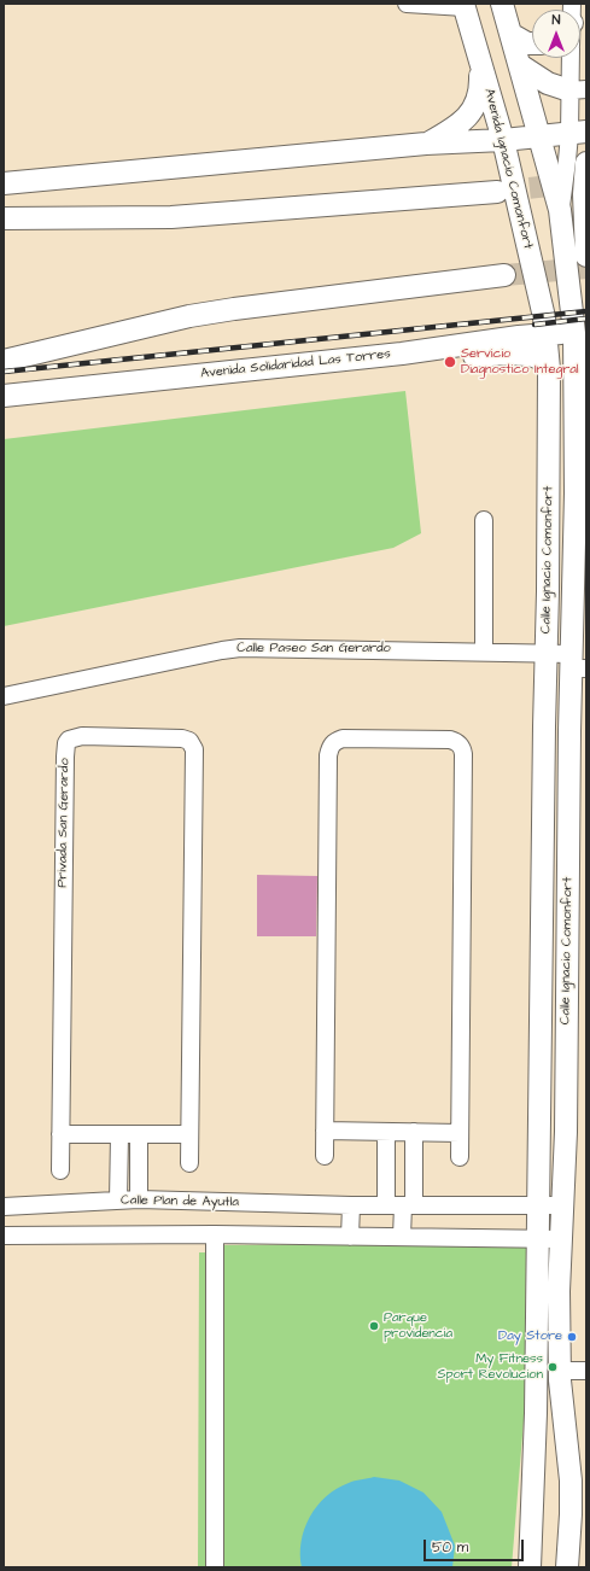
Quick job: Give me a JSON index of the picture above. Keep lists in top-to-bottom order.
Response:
{
  "streets": {
    "main road": ["Avenida Ignacio Comonfort", "Avenida Solidaridad Las Torres", "Calle Ignacio Comonfort"],
    "street": ["Calle Paseo San Gerardo", "Privada San Gerardo", "Calle Plan de Ayutla"]
  },
  "crossings": [
    ["Avenida Ignacio Comonfort", "Avenida Solidaridad Las Torres"],
    ["Avenida Ignacio Comonfort", "Calle Ignacio Comonfort"],
    ["Avenida Solidaridad Las Torres", "Calle Ignacio Comonfort"],
    ["Calle Ignacio Comonfort", "Calle Paseo San Gerardo"],
    ["Calle Ignacio Comonfort", "Calle Plan de Ayutla"]
  ],
  "places": [
    "Servicio Diagnostico Integral",
    "Parque providencia",
    "Day Store",
    "My Fitness Sport Revolucion"
  ],
  "scale_bar": "50 m",
  "north": "top"
}
